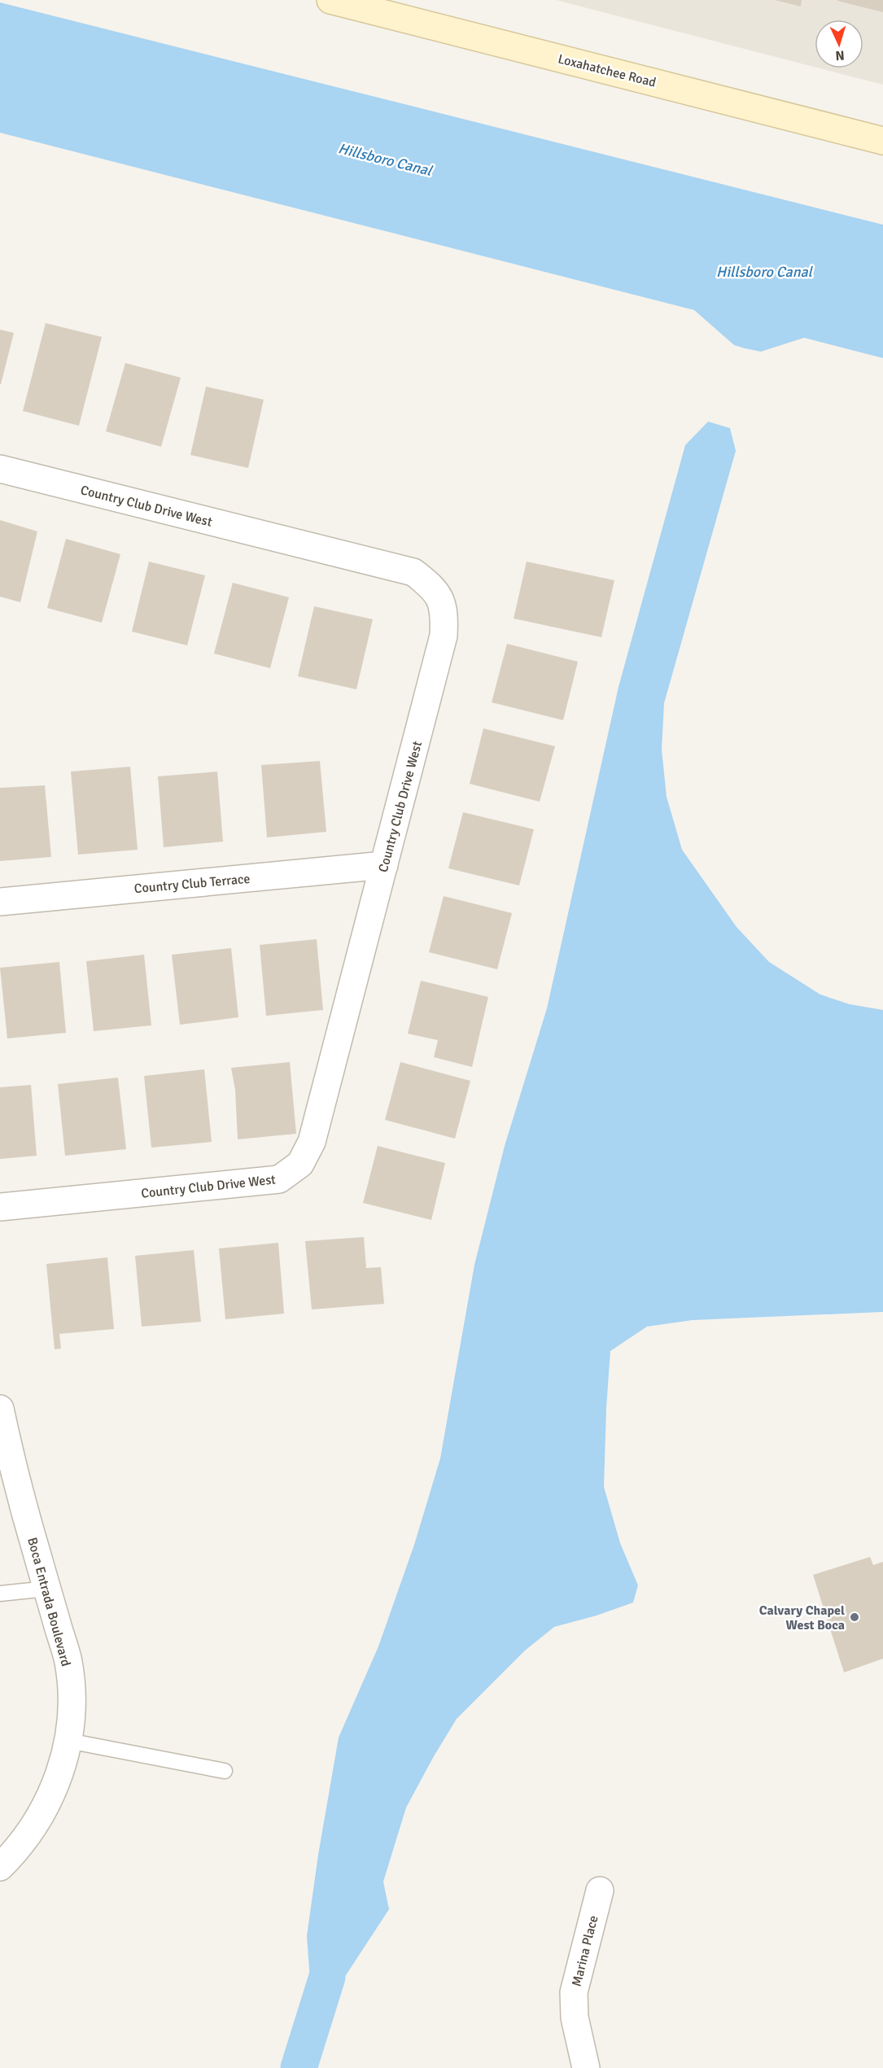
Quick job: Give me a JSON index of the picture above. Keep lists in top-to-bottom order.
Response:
{
  "streets": {
    "main road": ["Loxahatchee Road"],
    "street": [
      "Country Club Drive West",
      "Country Club Terrace",
      "Boca Entrada Boulevard",
      "Marina Place"
    ]
  },
  "crossings": [
    ["Country Club Drive West", "Country Club Terrace"]
  ],
  "water": ["Hillsboro Canal"],
  "places": ["Calvary Chapel West Boca"],
  "north": "bottom"
}
